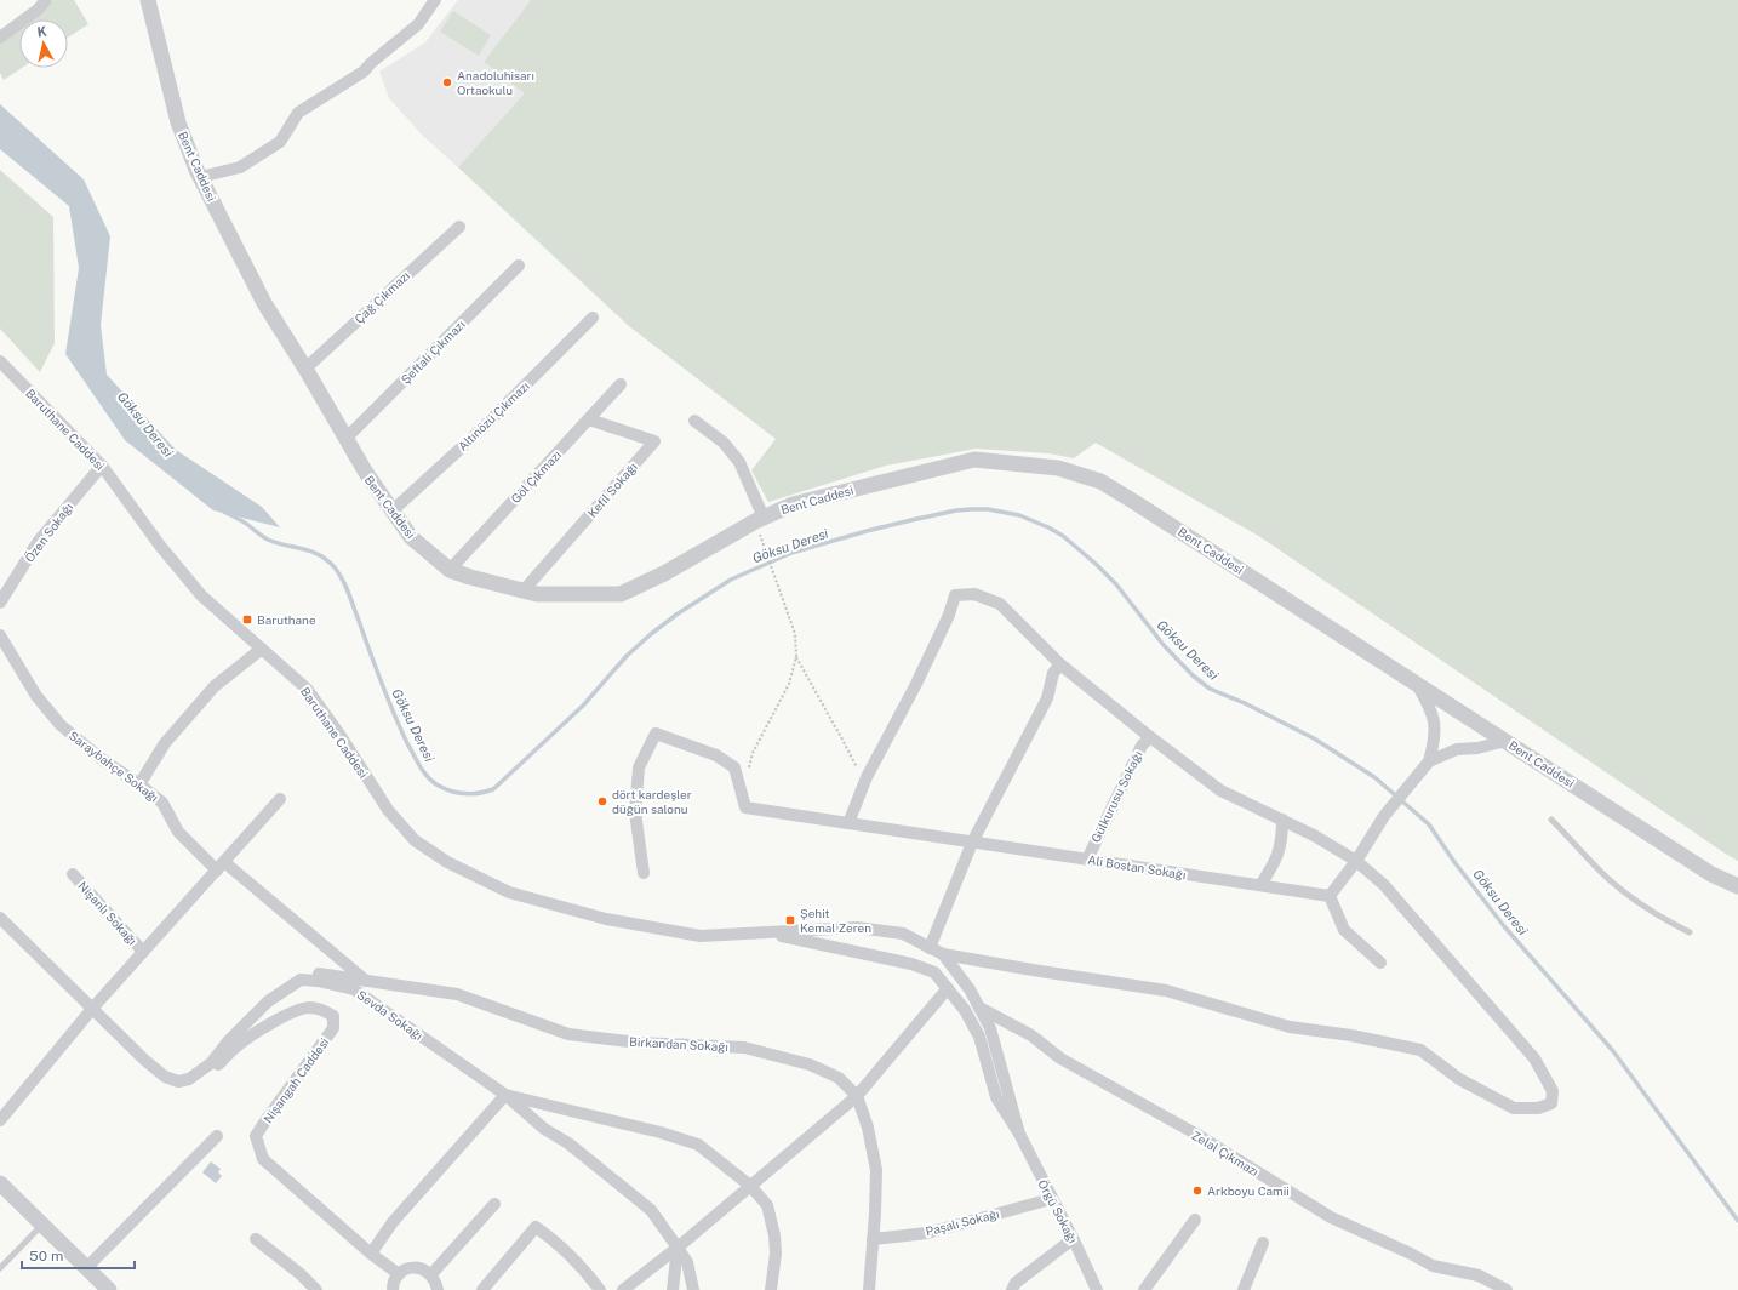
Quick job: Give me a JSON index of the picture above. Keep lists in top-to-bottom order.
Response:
{
  "streets": {
    "street": [
      "Bent Caddesi",
      "Çağ Çıkmazı",
      "Şeftali Çıkmazı",
      "Altınözü Çıkmazı",
      "Baruthane Caddesi",
      "Göl Çıkmazı",
      "Kefil Sokağı",
      "Özen Sokağı",
      "Saraybahçe Sokağı",
      "Gülkurusu Sokağı",
      "Ali Bostan Sokağı",
      "Nişanlı Sokağı",
      "Sevda Sokaḡı",
      "Birkandan Sokağı",
      "Nişangah Caddesi",
      "Zelal Çıkmazı",
      "Örgü Sokağı",
      "Paşalı Sokağı"
    ]
  },
  "crossings": [
    ["Bent Caddesi", "Çağ Çıkmazı"],
    ["Bent Caddesi", "Şeftali Çıkmazı"],
    ["Bent Caddesi", "Altınözü Çıkmazı"],
    ["Bent Caddesi", "Göl Çıkmazı"],
    ["Bent Caddesi", "Kefil Sokağı"],
    ["Baruthane Caddesi", "Özen Sokağı"],
    ["Göl Çıkmazı", "Kefil Sokağı"],
    ["Saraybahçe Sokağı", "Birkandan Sokağı"],
    ["Gülkurusu Sokağı", "Ali Bostan Sokağı"],
    ["Sevda Sokaḡı", "Birkandan Sokağı"],
    ["Birkandan Sokağı", "Paşalı Sokağı"],
    ["Örgü Sokağı", "Paşalı Sokağı"]
  ],
  "water": ["Göksu Deresi"],
  "places": {
    "other": ["Anadoluhisarı Ortaokulu", "dört kardeşler düğün salonu", "Arkboyu Camii"],
    "transit": ["Baruthane", "Şehit Kemal Zeren"]
  },
  "scale_bar": "50 m",
  "north": "top"
}
